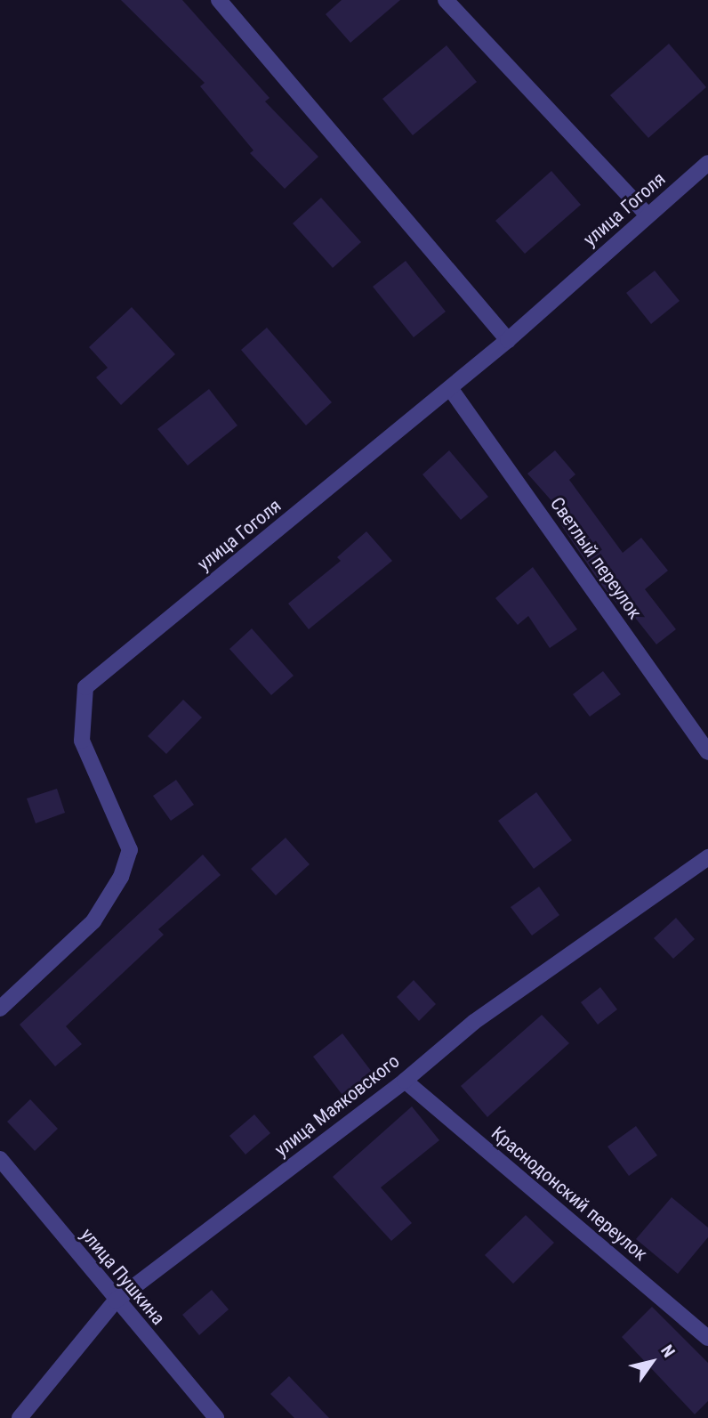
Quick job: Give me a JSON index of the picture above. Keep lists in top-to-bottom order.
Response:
{
  "streets": {
    "street": [
      "улица Гоголя",
      "Светлый переулок",
      "улица Маяковского",
      "Краснодонский переулок",
      "улица Пушкина"
    ]
  },
  "crossings": [
    ["улица Гоголя", "Светлый переулок"],
    ["улица Маяковского", "Краснодонский переулок"],
    ["улица Маяковского", "улица Пушкина"]
  ],
  "north": "top right"
}
